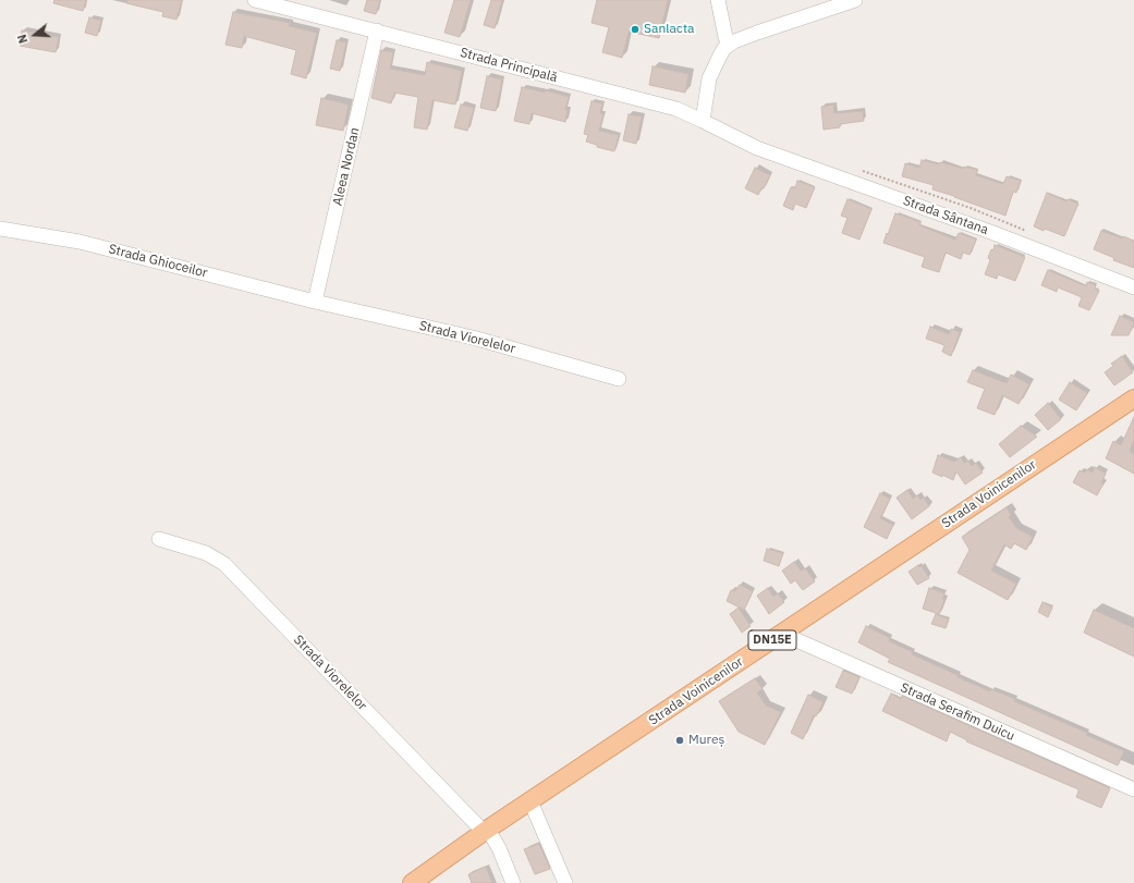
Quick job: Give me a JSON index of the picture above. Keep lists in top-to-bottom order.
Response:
{
  "streets": {
    "main road": ["Strada Voinicenilor", "DN15E"],
    "street": [
      "Strada Principală",
      "Aleea Nordan",
      "Strada Sântana",
      "Strada Ghioceilor",
      "Strada Viorelelor",
      "Strada Serafim Duicu"
    ]
  },
  "crossings": [
    ["Strada Principală", "Aleea Nordan"],
    ["Strada Principală", "Strada Sântana"],
    ["Aleea Nordan", "Strada Ghioceilor"],
    ["Aleea Nordan", "Strada Viorelelor"],
    ["Strada Ghioceilor", "Strada Viorelelor"],
    ["Strada Viorelelor", "Strada Voinicenilor"],
    ["Strada Voinicenilor", "Strada Serafim Duicu"]
  ],
  "places": ["Sanlacta", "Mureș"],
  "north": "left"
}
